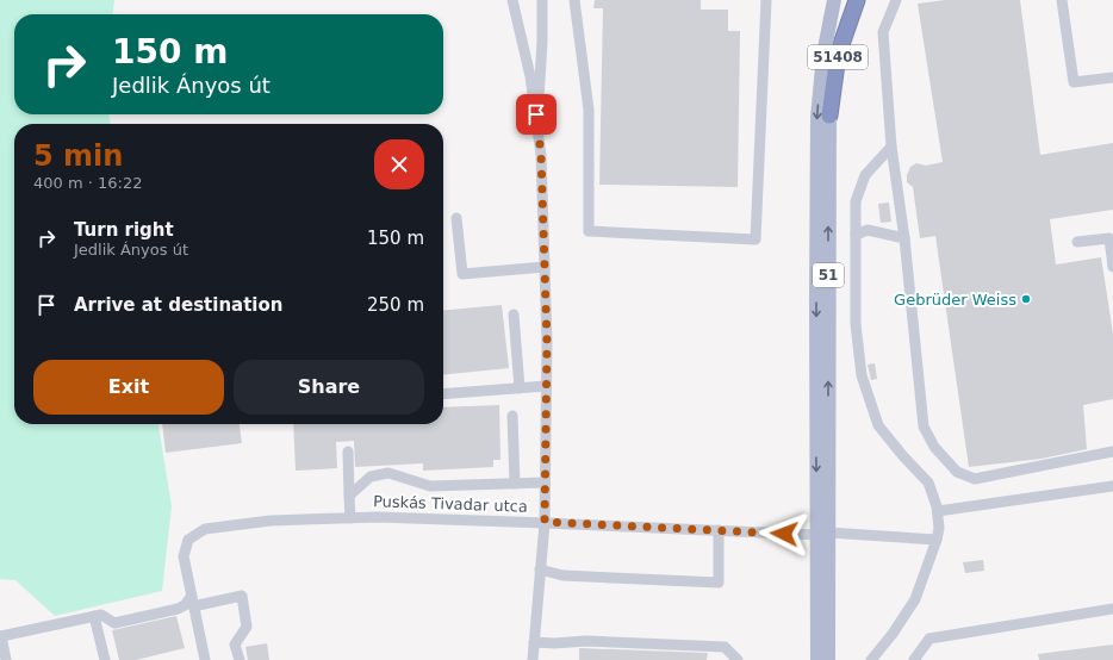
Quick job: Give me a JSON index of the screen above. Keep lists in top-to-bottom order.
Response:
{
  "streets": {
    "highway": ["51408"],
    "main road": ["51"],
    "street": ["Puskás Tivadar utca"]
  },
  "crossings": [
    ["51408", "51"],
    ["51", "Puskás Tivadar utca"]
  ],
  "places": ["Gebrüder Weiss"],
  "page": {
    "turn": ["150 m", "Jedlik Ányos út"],
    "heading": ["5 min", "400 m · 16:22"],
    "list": [
      {
        "name": "Turn right",
        "note": "Jedlik Ányos út",
        "value": "150 m"
      },
      {
        "name": "Arrive at destination",
        "value": "250 m"
      }
    ],
    "buttons": ["Exit", "Share"]
  }
}
